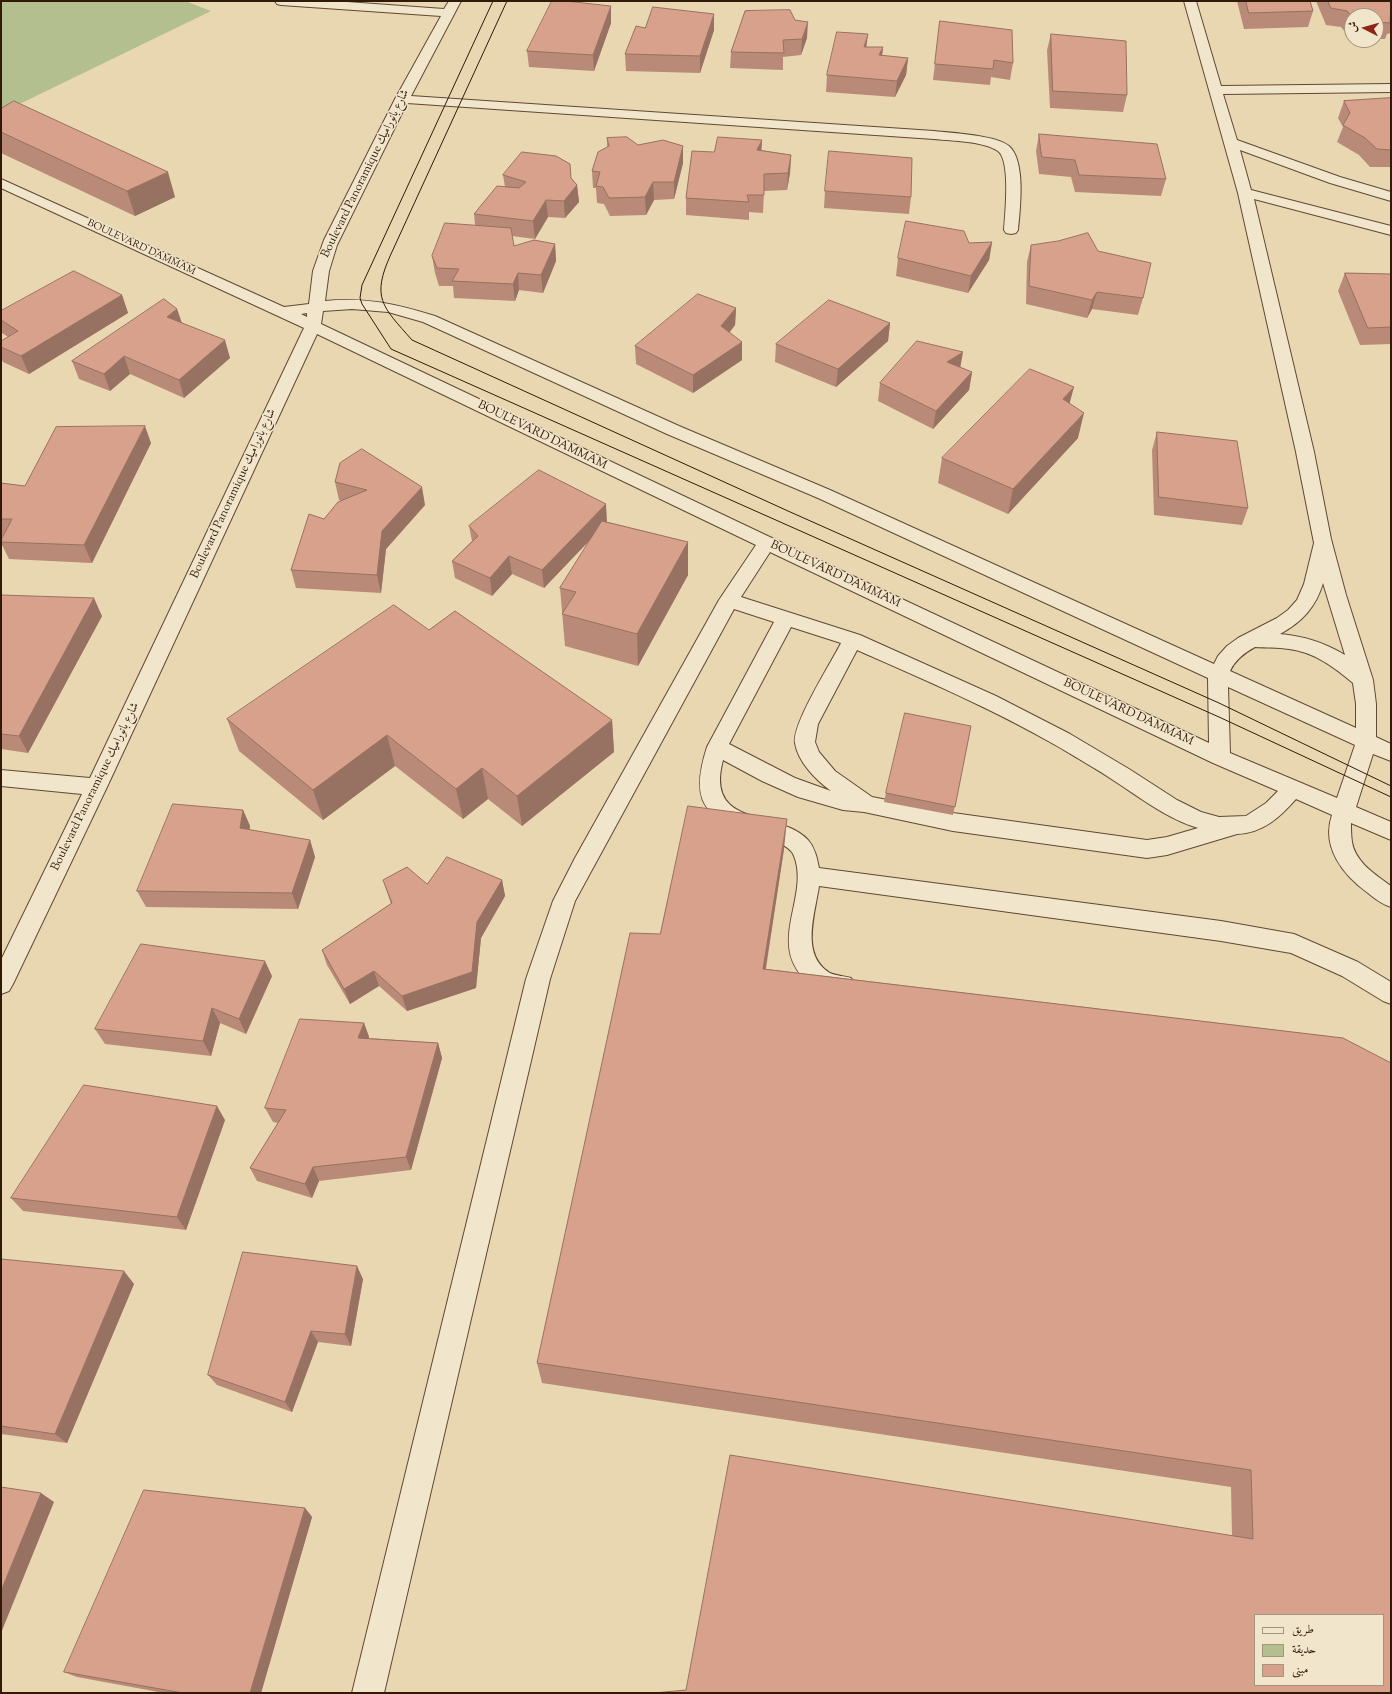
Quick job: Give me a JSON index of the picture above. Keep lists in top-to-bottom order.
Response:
{
  "streets": {
    "street": ["Boulevard Panoramique شارع بانوراميك", "BOULEVARD DAMMAM"]
  },
  "crossings": [
    ["Boulevard Panoramique شارع بانوراميك", "BOULEVARD DAMMAM"]
  ],
  "legend": ["طريق", "حديقة", "مبنى"],
  "north": "left"
}
